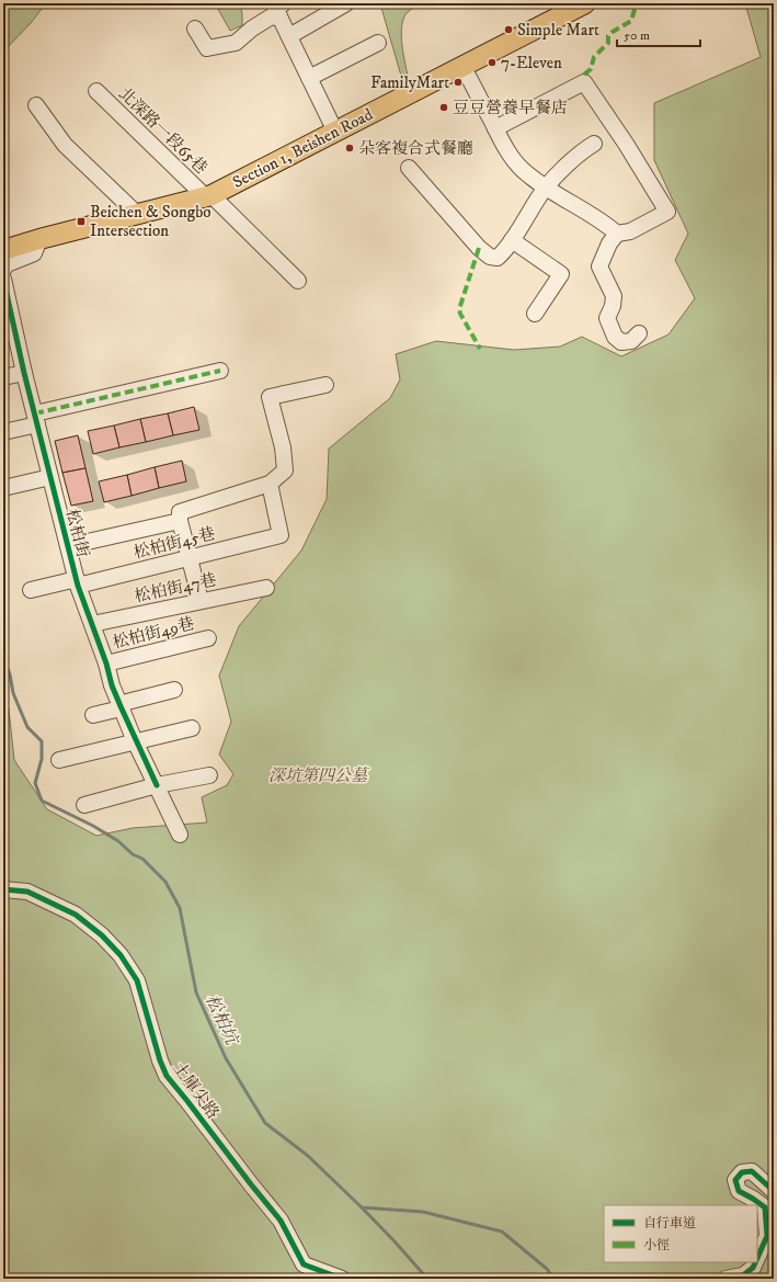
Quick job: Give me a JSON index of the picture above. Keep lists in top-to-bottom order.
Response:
{
  "streets": {
    "main road": ["Section 1, Beishen Road"],
    "street": [
      "北深路一段65巷",
      "松柏街",
      "松柏街45巷",
      "松柏街47巷",
      "松柏街49巷",
      "土庫尖路"
    ]
  },
  "crossings": [
    ["北深路一段65巷", "Section 1, Beishen Road"],
    ["松柏街", "松柏街45巷"],
    ["松柏街", "松柏街47巷"],
    ["松柏街", "松柏街49巷"]
  ],
  "water": ["松柏坑"],
  "parks": ["深坑第四公墓"],
  "places": {
    "other": [
      "Simple Mart",
      "7-Eleven",
      "FamilyMart",
      "豆豆營養早餐店",
      "朵客複合式餐廳"
    ],
    "transit": ["Beichen & Songbo Intersection"]
  },
  "legend": ["自行車道", "小徑"],
  "scale_bar": "50 m"
}
